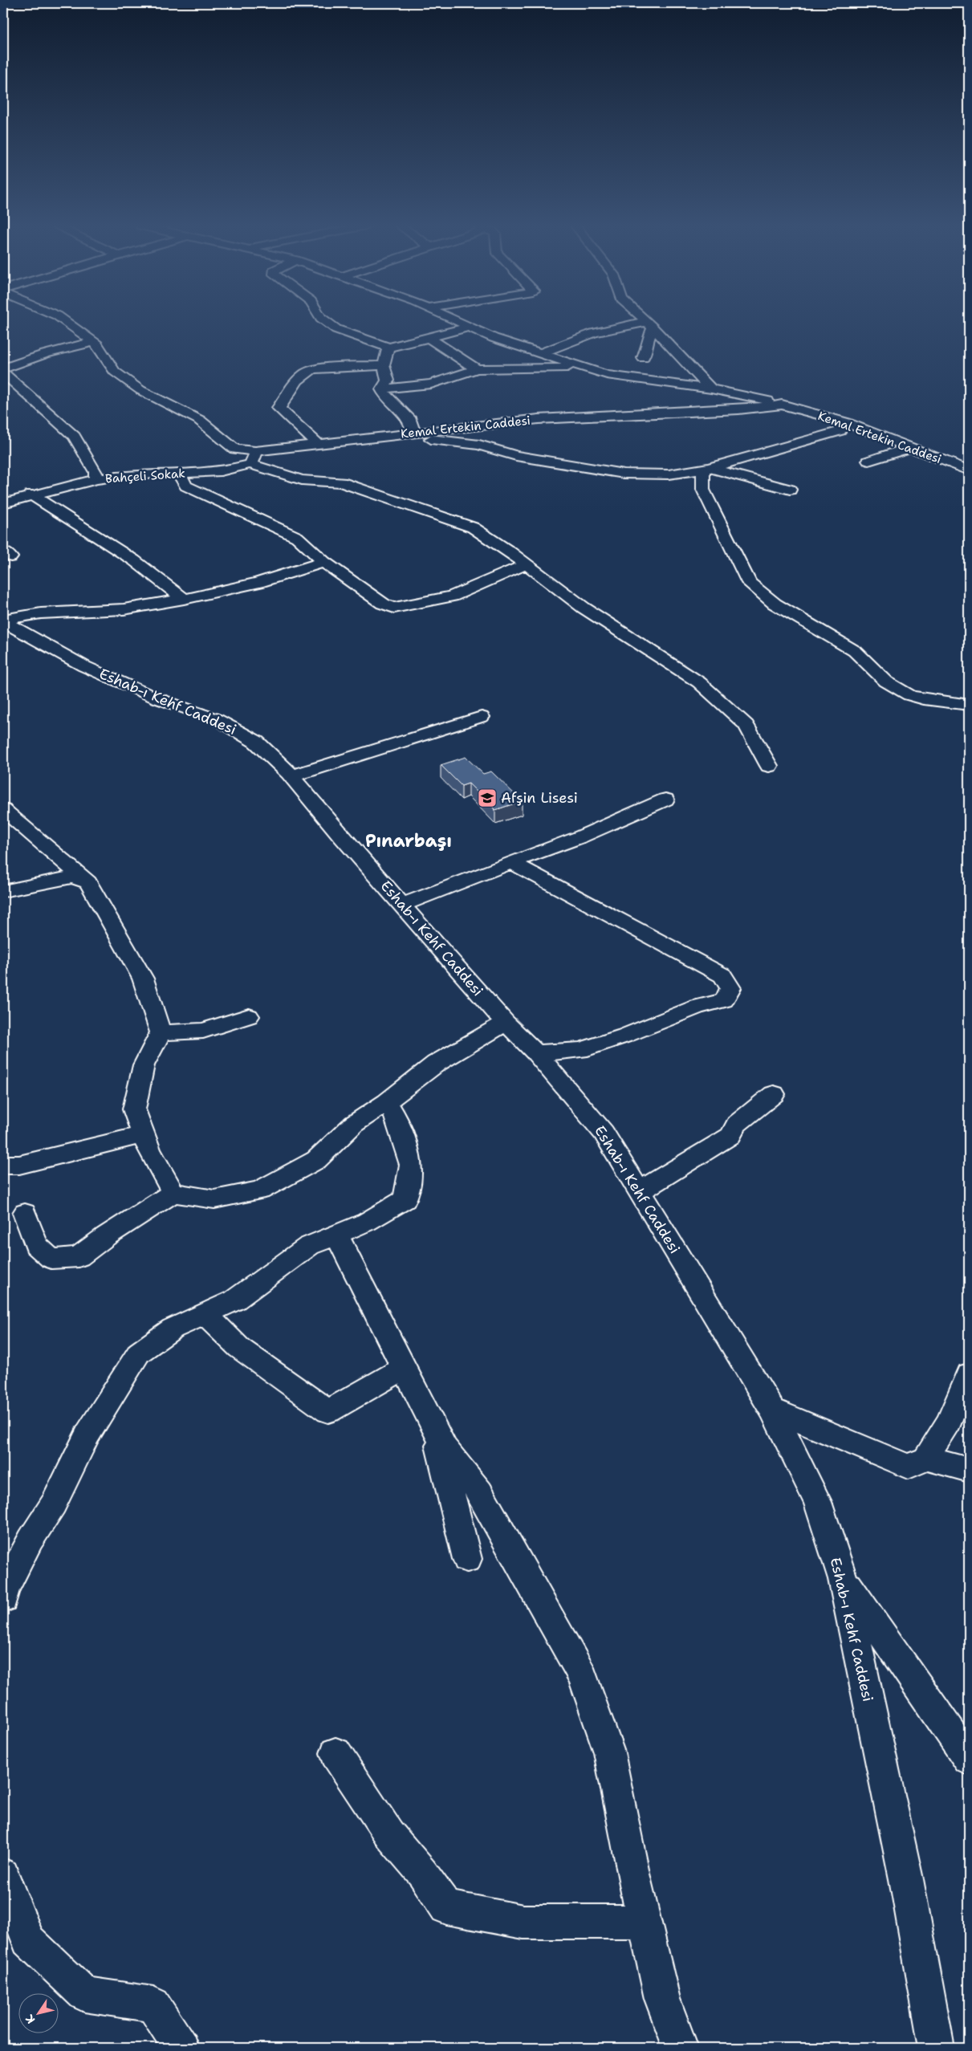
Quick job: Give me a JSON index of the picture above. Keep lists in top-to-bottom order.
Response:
{
  "streets": {
    "street": ["Kemal Ertekin Caddesi", "Bahçeli Sokak", "Eshab-ı Kehf Caddesi"]
  },
  "districts": ["Pınarbaşı"],
  "places": {
    "school or university": ["Afşin Lisesi"]
  },
  "north": "bottom left"
}
